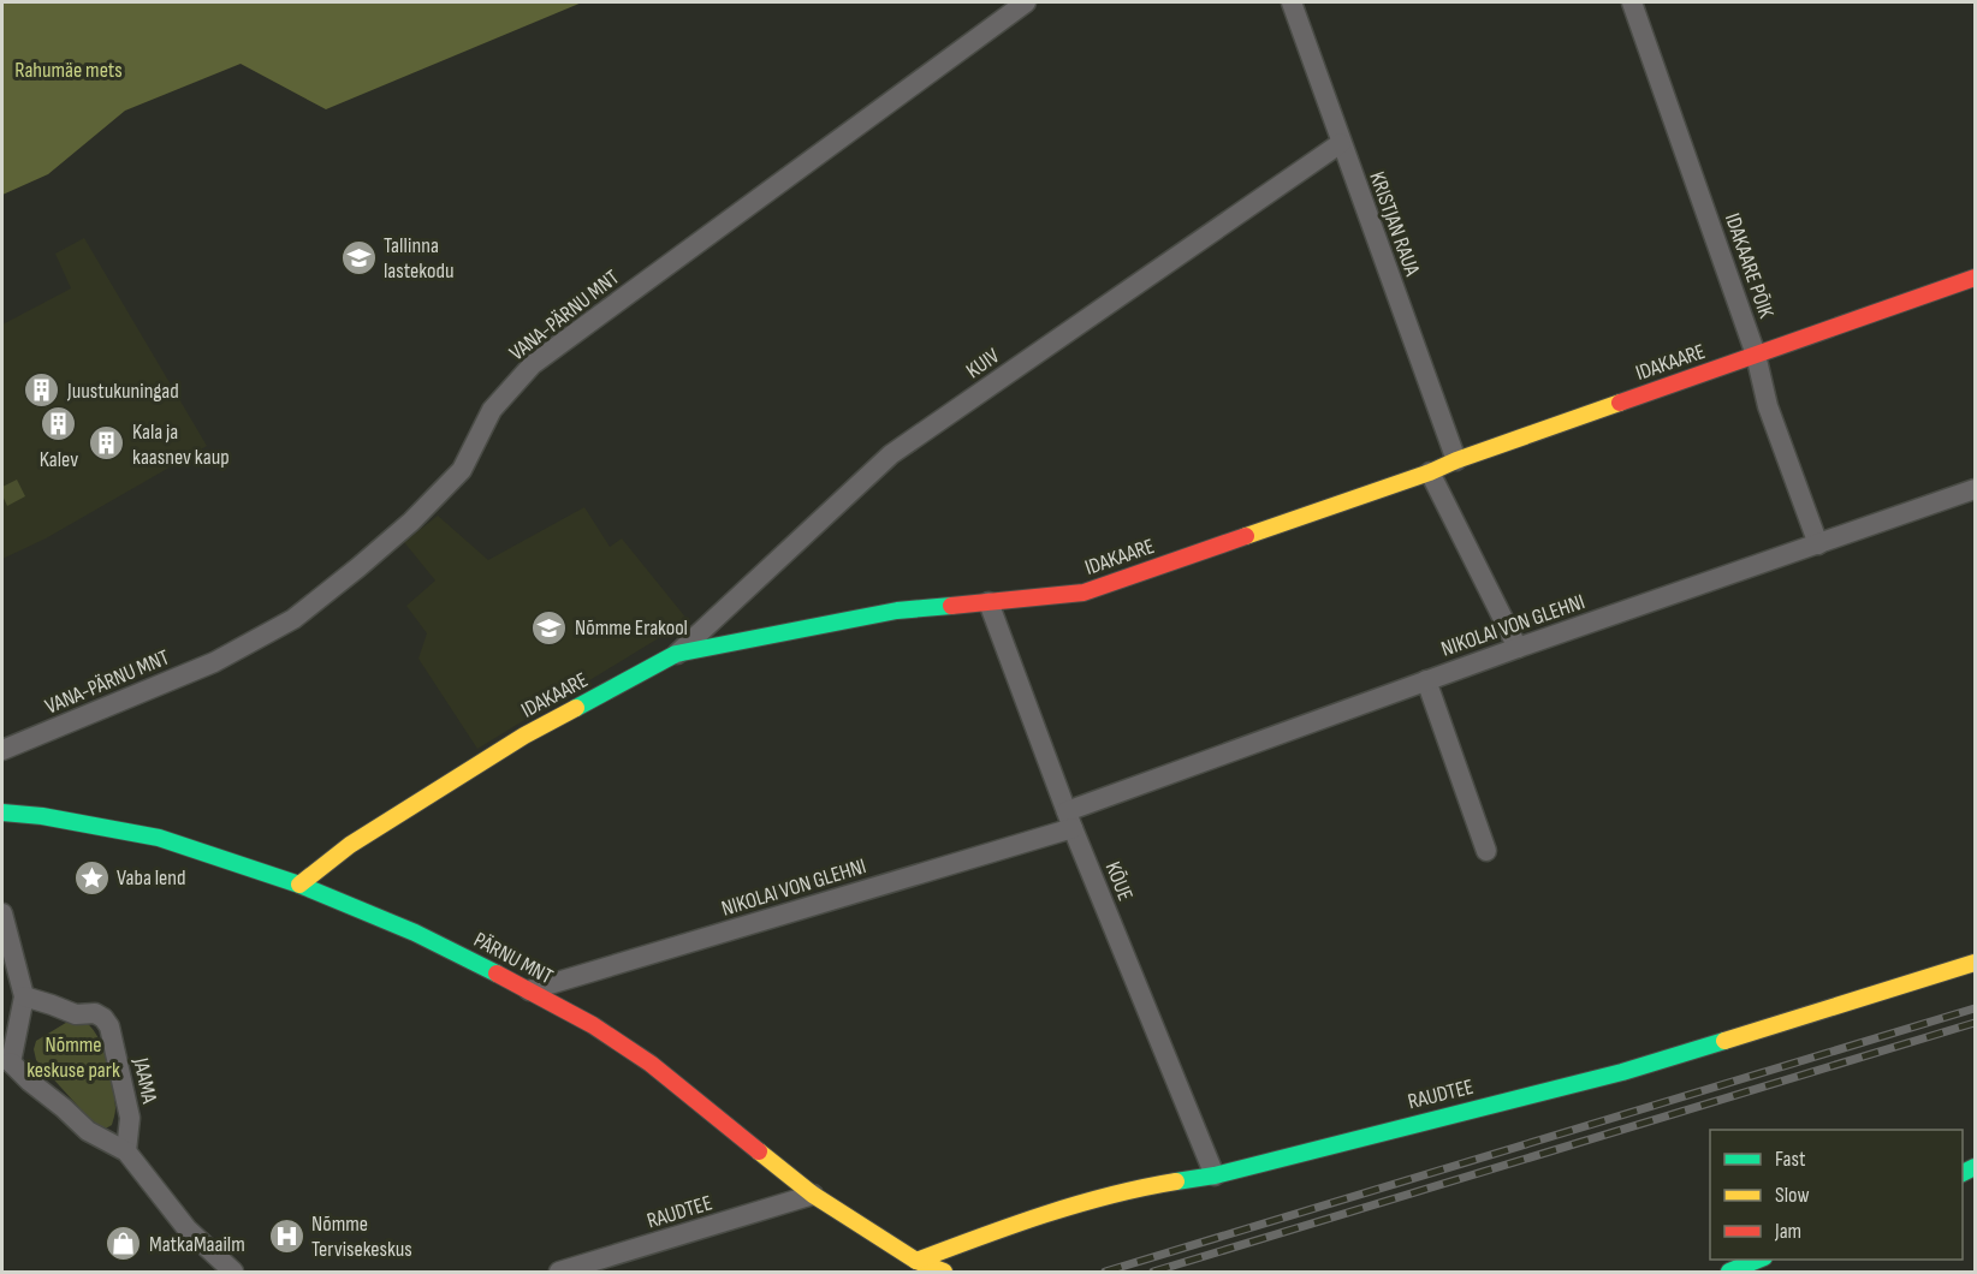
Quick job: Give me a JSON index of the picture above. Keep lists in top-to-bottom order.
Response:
{
  "streets": {
    "street": [
      "KRISTJAN RAUA",
      "IDAKAARE PÕIK",
      "VANA-PÄRNU MNT",
      "IDAKAARE",
      "KUIV",
      "NIKOLAI VON GLEHNI",
      "KÕUE",
      "PÄRNU MNT",
      "JAAMA",
      "RAUDTEE"
    ]
  },
  "crossings": [
    ["KRISTJAN RAUA", "IDAKAARE"],
    ["KRISTJAN RAUA", "KUIV"],
    ["IDAKAARE PÕIK", "IDAKAARE"],
    ["IDAKAARE PÕIK", "NIKOLAI VON GLEHNI"],
    ["IDAKAARE", "KUIV"],
    ["IDAKAARE", "KÕUE"],
    ["IDAKAARE", "PÄRNU MNT"],
    ["NIKOLAI VON GLEHNI", "KÕUE"],
    ["NIKOLAI VON GLEHNI", "PÄRNU MNT"],
    ["KÕUE", "RAUDTEE"],
    ["PÄRNU MNT", "RAUDTEE"]
  ],
  "parks": ["Rahumäe mets", "Nõmme keskuse park"],
  "places": {
    "school or university": ["Tallinna lastekodu", "Nõmme Erakool"],
    "building": ["Juustukuningad", "Kalev", "Kala ja kaasnev kaup"],
    "place": ["Vaba lend"],
    "hospital": ["Nõmme Tervisekeskus"],
    "shop": ["MatkaMaailm"]
  },
  "legend": ["Fast", "Slow", "Jam"]
}
